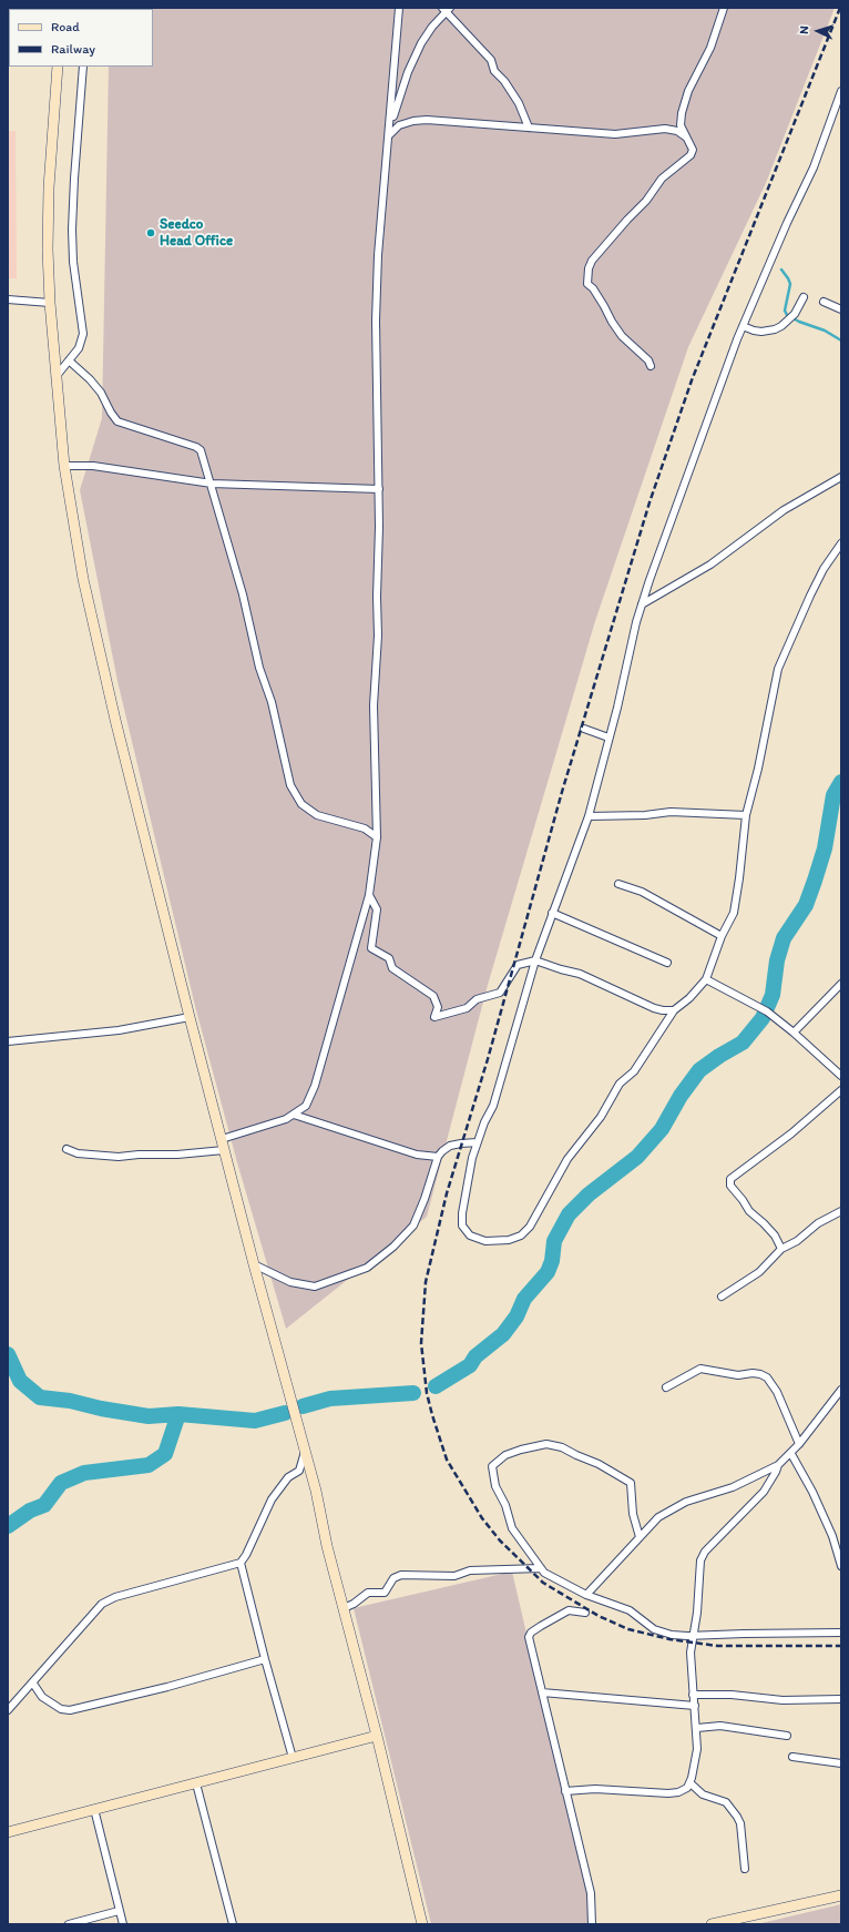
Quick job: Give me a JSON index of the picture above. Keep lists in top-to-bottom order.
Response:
{
  "places": ["Seedco Head Office"],
  "legend": ["Road", "Railway"],
  "north": "left"
}
